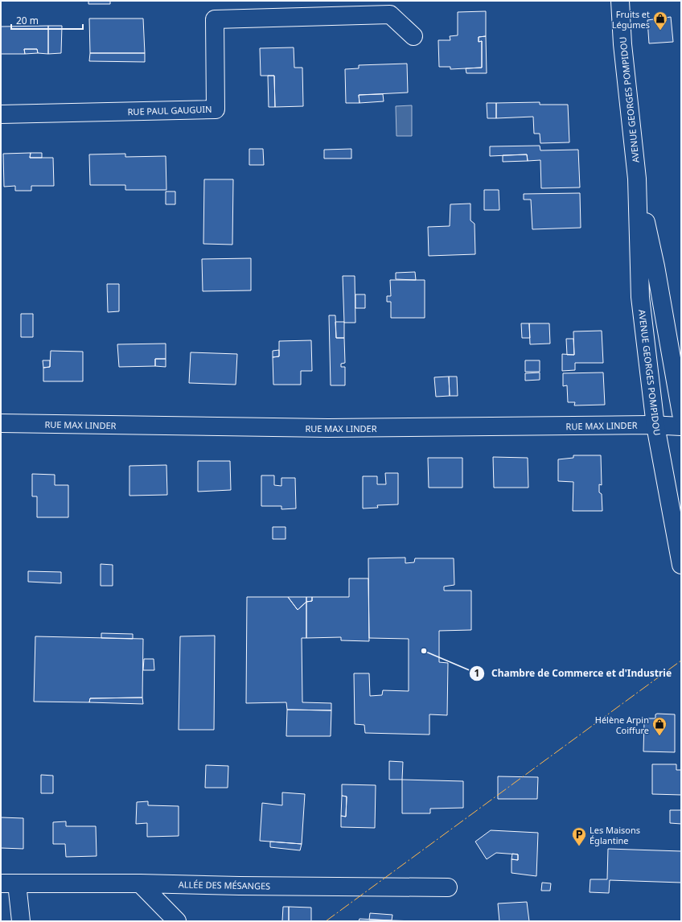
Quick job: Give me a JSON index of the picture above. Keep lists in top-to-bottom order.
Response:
{
  "streets": {
    "street": [
      "AVENUE GEORGES POMPIDOU",
      "RUE PAUL GAUGUIN",
      "RUE MAX LINDER",
      "ALLÉE DES MÉSANGES"
    ]
  },
  "crossings": [
    ["AVENUE GEORGES POMPIDOU", "RUE MAX LINDER"]
  ],
  "places": {
    "shop": ["Fruits et Légumes", "Hélène Arpin Coiffure"],
    "other": ["Chambre de Commerce et d'Industrie"],
    "parking": ["Les Maisons Églantine"]
  },
  "scale_bar": "20 m"
}
